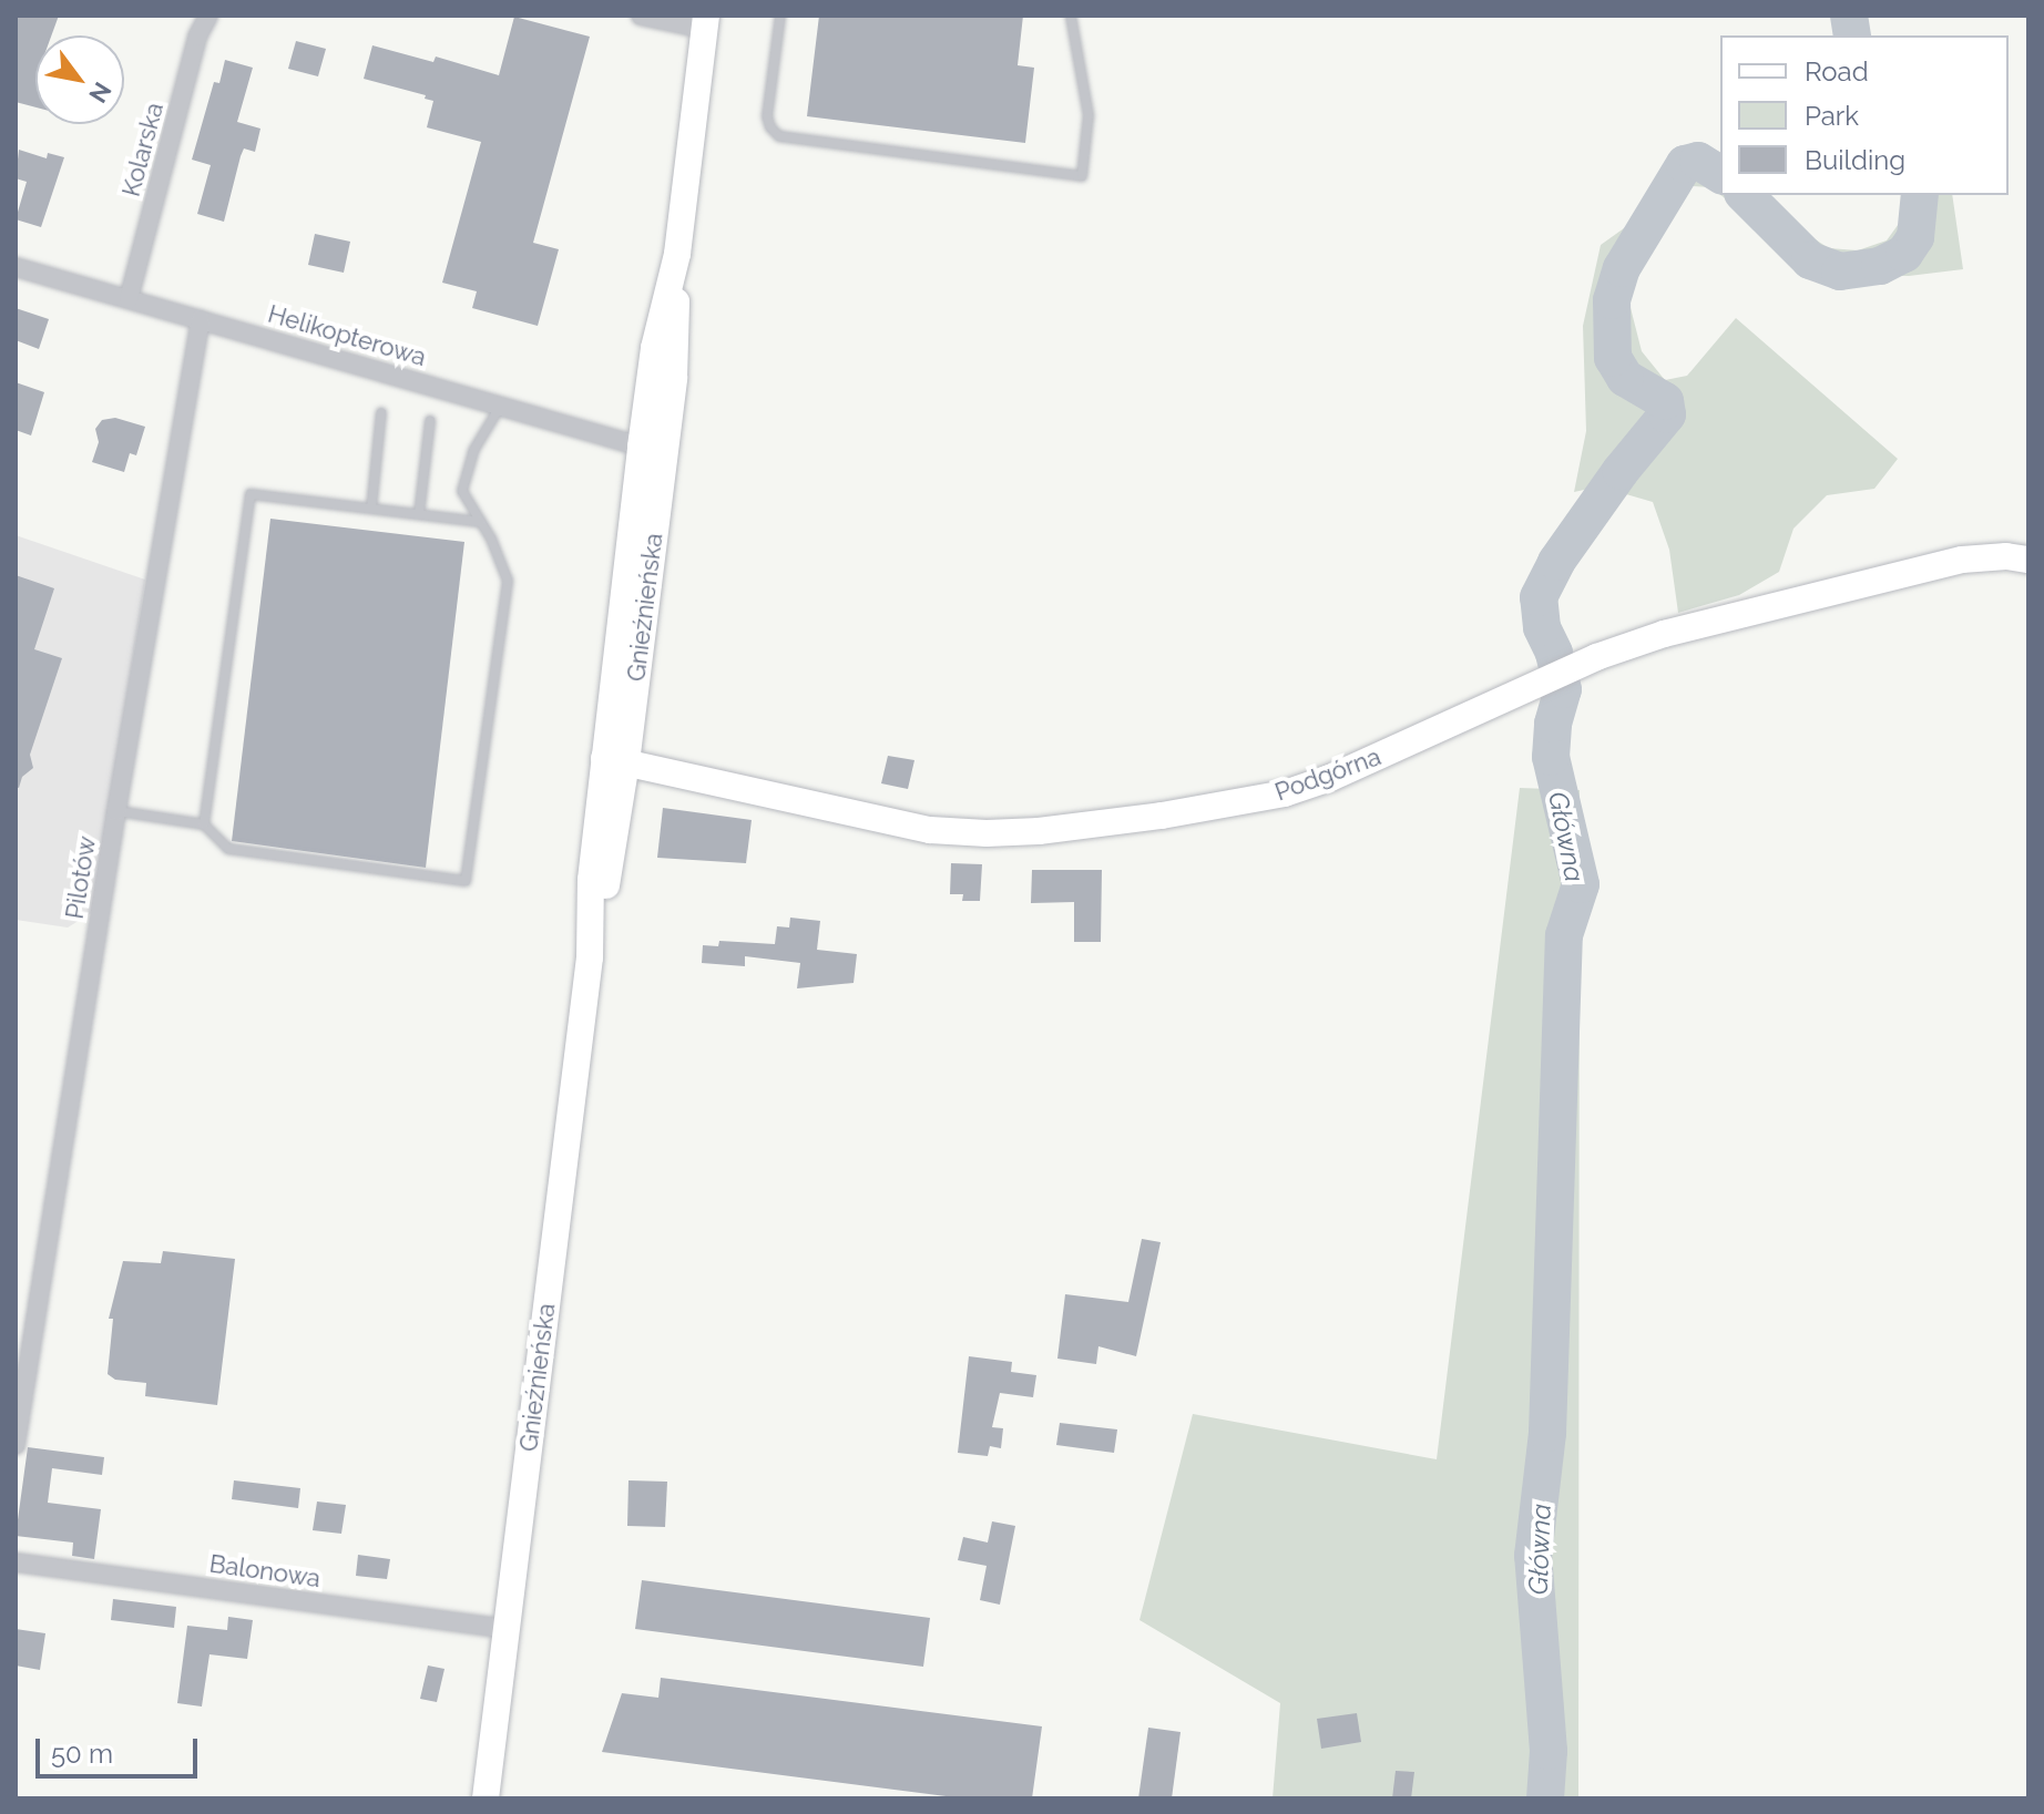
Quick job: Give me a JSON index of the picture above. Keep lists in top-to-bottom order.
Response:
{
  "streets": {
    "main road": ["Gnieźnieńska", "Podgórna"],
    "street": [
      "Kolarska",
      "Helikopterowa",
      "Pilotów",
      "Balonowa"
    ]
  },
  "crossings": [
    ["Kolarska", "Helikopterowa"],
    ["Helikopterowa", "Gnieźnieńska"],
    ["Helikopterowa", "Pilotów"],
    ["Gnieźnieńska", "Podgórna"],
    ["Gnieźnieńska", "Balonowa"]
  ],
  "water": ["Główna"],
  "legend": ["Road", "Park", "Building"],
  "scale_bar": "50 m",
  "north": "bottom right"
}
